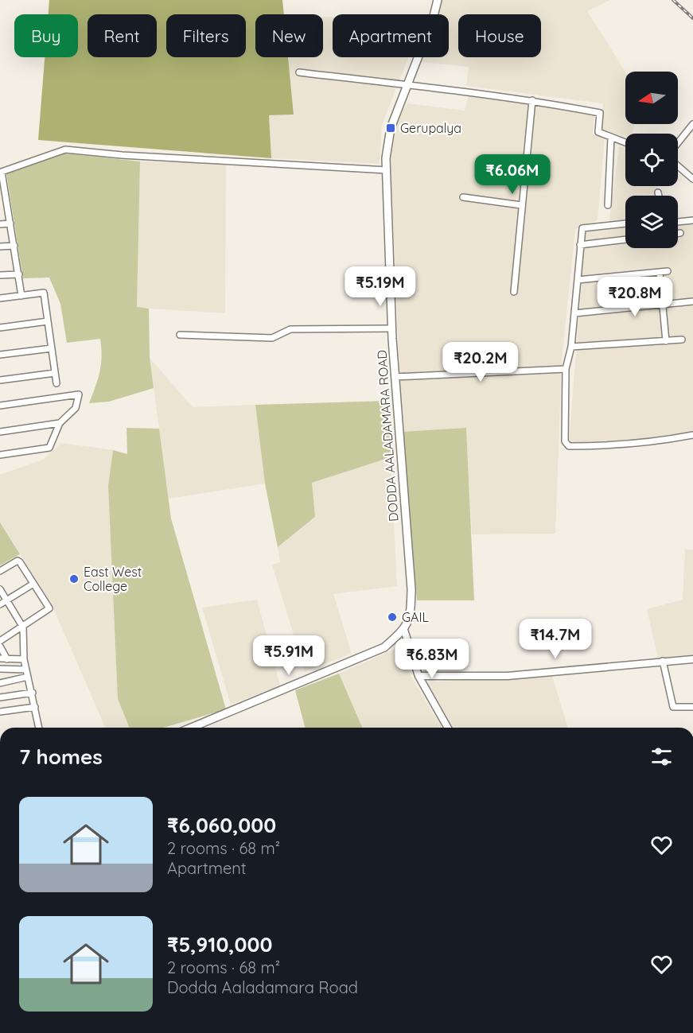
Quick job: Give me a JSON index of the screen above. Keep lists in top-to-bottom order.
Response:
{
  "streets": {
    "main road": ["DODDA AALADAMARA ROAD"]
  },
  "places": {
    "transit": ["Gerupalya"],
    "other": ["East West College", "GAIL"]
  },
  "north": "left",
  "page": {
    "chip": [
      "Buy",
      "Rent",
      "Filters",
      "New",
      "Apartment",
      "House"
    ],
    "price": [
      "₹6.06M",
      "₹5.19M",
      "₹20.8M",
      "₹20.2M",
      "₹14.7M",
      "₹5.91M",
      "₹6.83M"
    ],
    "heading": "7 homes",
    "list": [
      {
        "name": "₹6,060,000",
        "note": "2 rooms · 68 m² · Apartment"
      },
      {
        "name": "₹5,910,000",
        "note": "2 rooms · 68 m² · Dodda Aaladamara Road"
      }
    ]
  }
}
